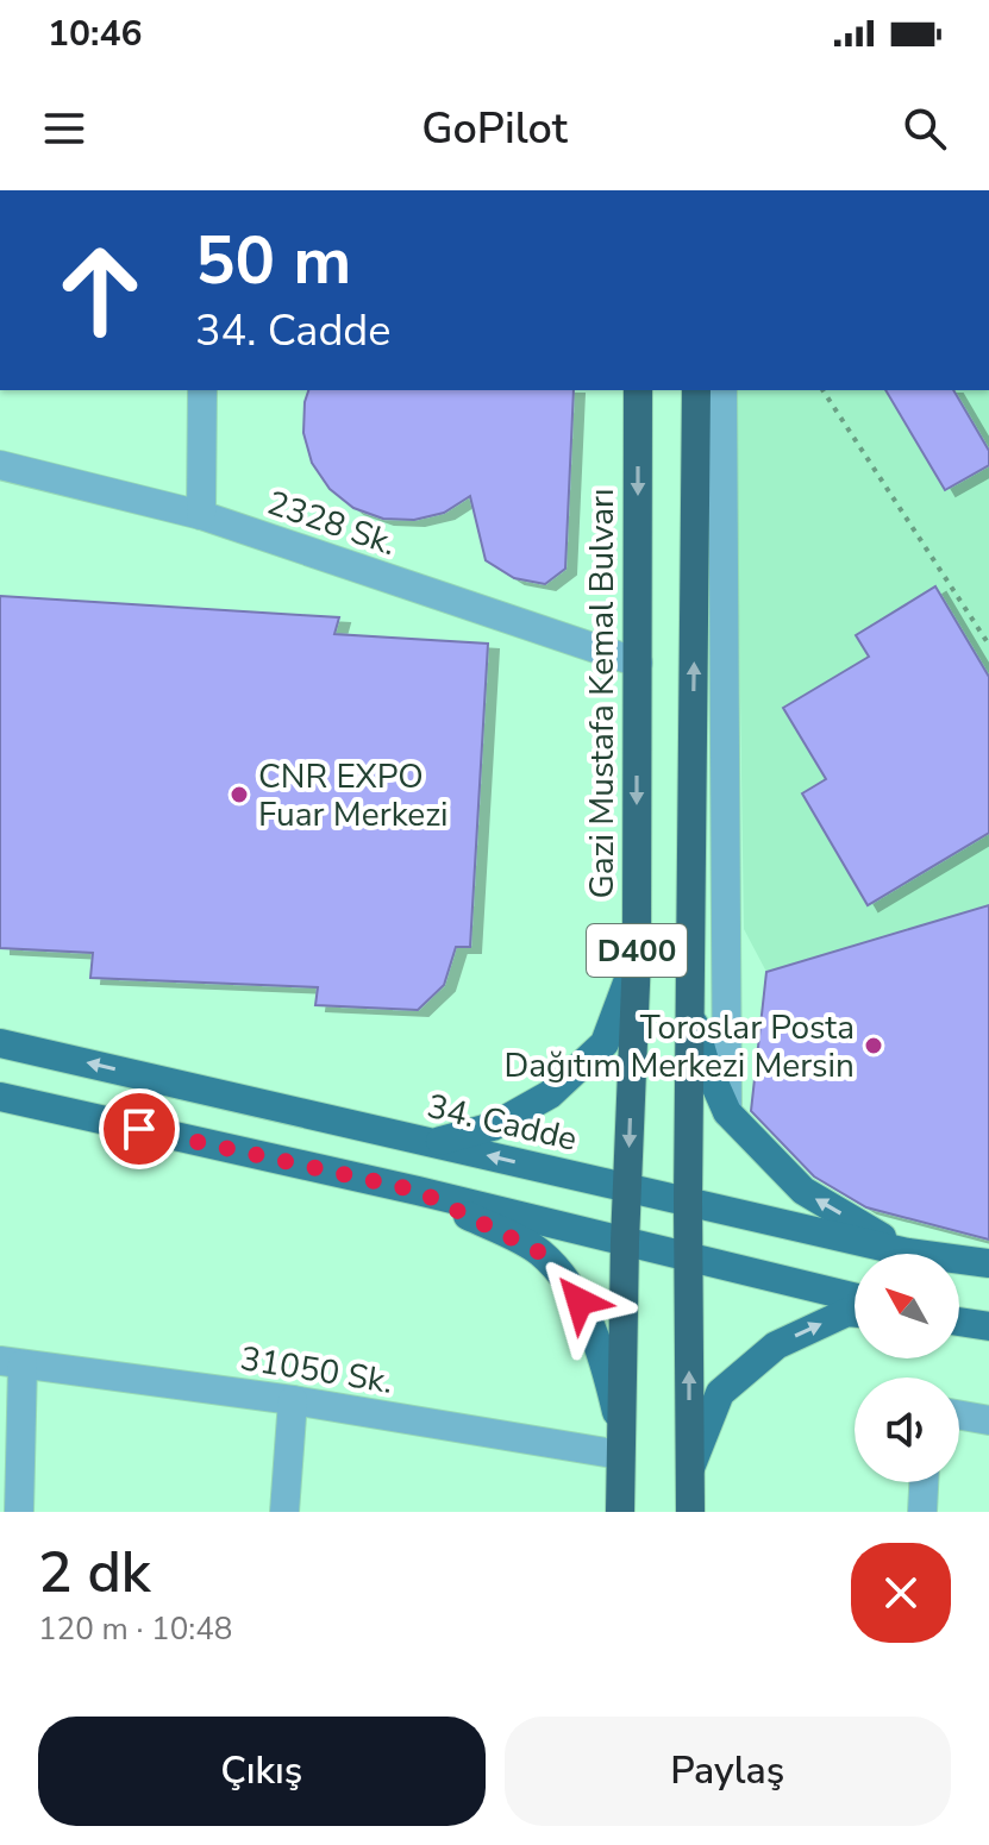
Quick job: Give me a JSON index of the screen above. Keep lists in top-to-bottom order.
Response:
{
  "streets": {
    "highway": ["Gazi Mustafa Kemal Bulvarı", "D400"],
    "main road": ["34. Cadde"],
    "street": ["2328 Sk.", "31050 Sk."]
  },
  "crossings": [
    ["2328 Sk.", "Gazi Mustafa Kemal Bulvarı"],
    ["Gazi Mustafa Kemal Bulvarı", "34. Cadde"],
    ["Gazi Mustafa Kemal Bulvarı", "31050 Sk."],
    ["D400", "34. Cadde"]
  ],
  "places": ["CNR EXPO Fuar Merkezi", "Toroslar Posta Dağıtım Merkezi Mersin"],
  "north": "top left",
  "page": {
    "status": "10:46",
    "header": "GoPilot",
    "turn": ["50 m", "34. Cadde"],
    "heading": ["2 dk", "120 m · 10:48"],
    "buttons": ["Çıkış", "Paylaş"]
  }
}
